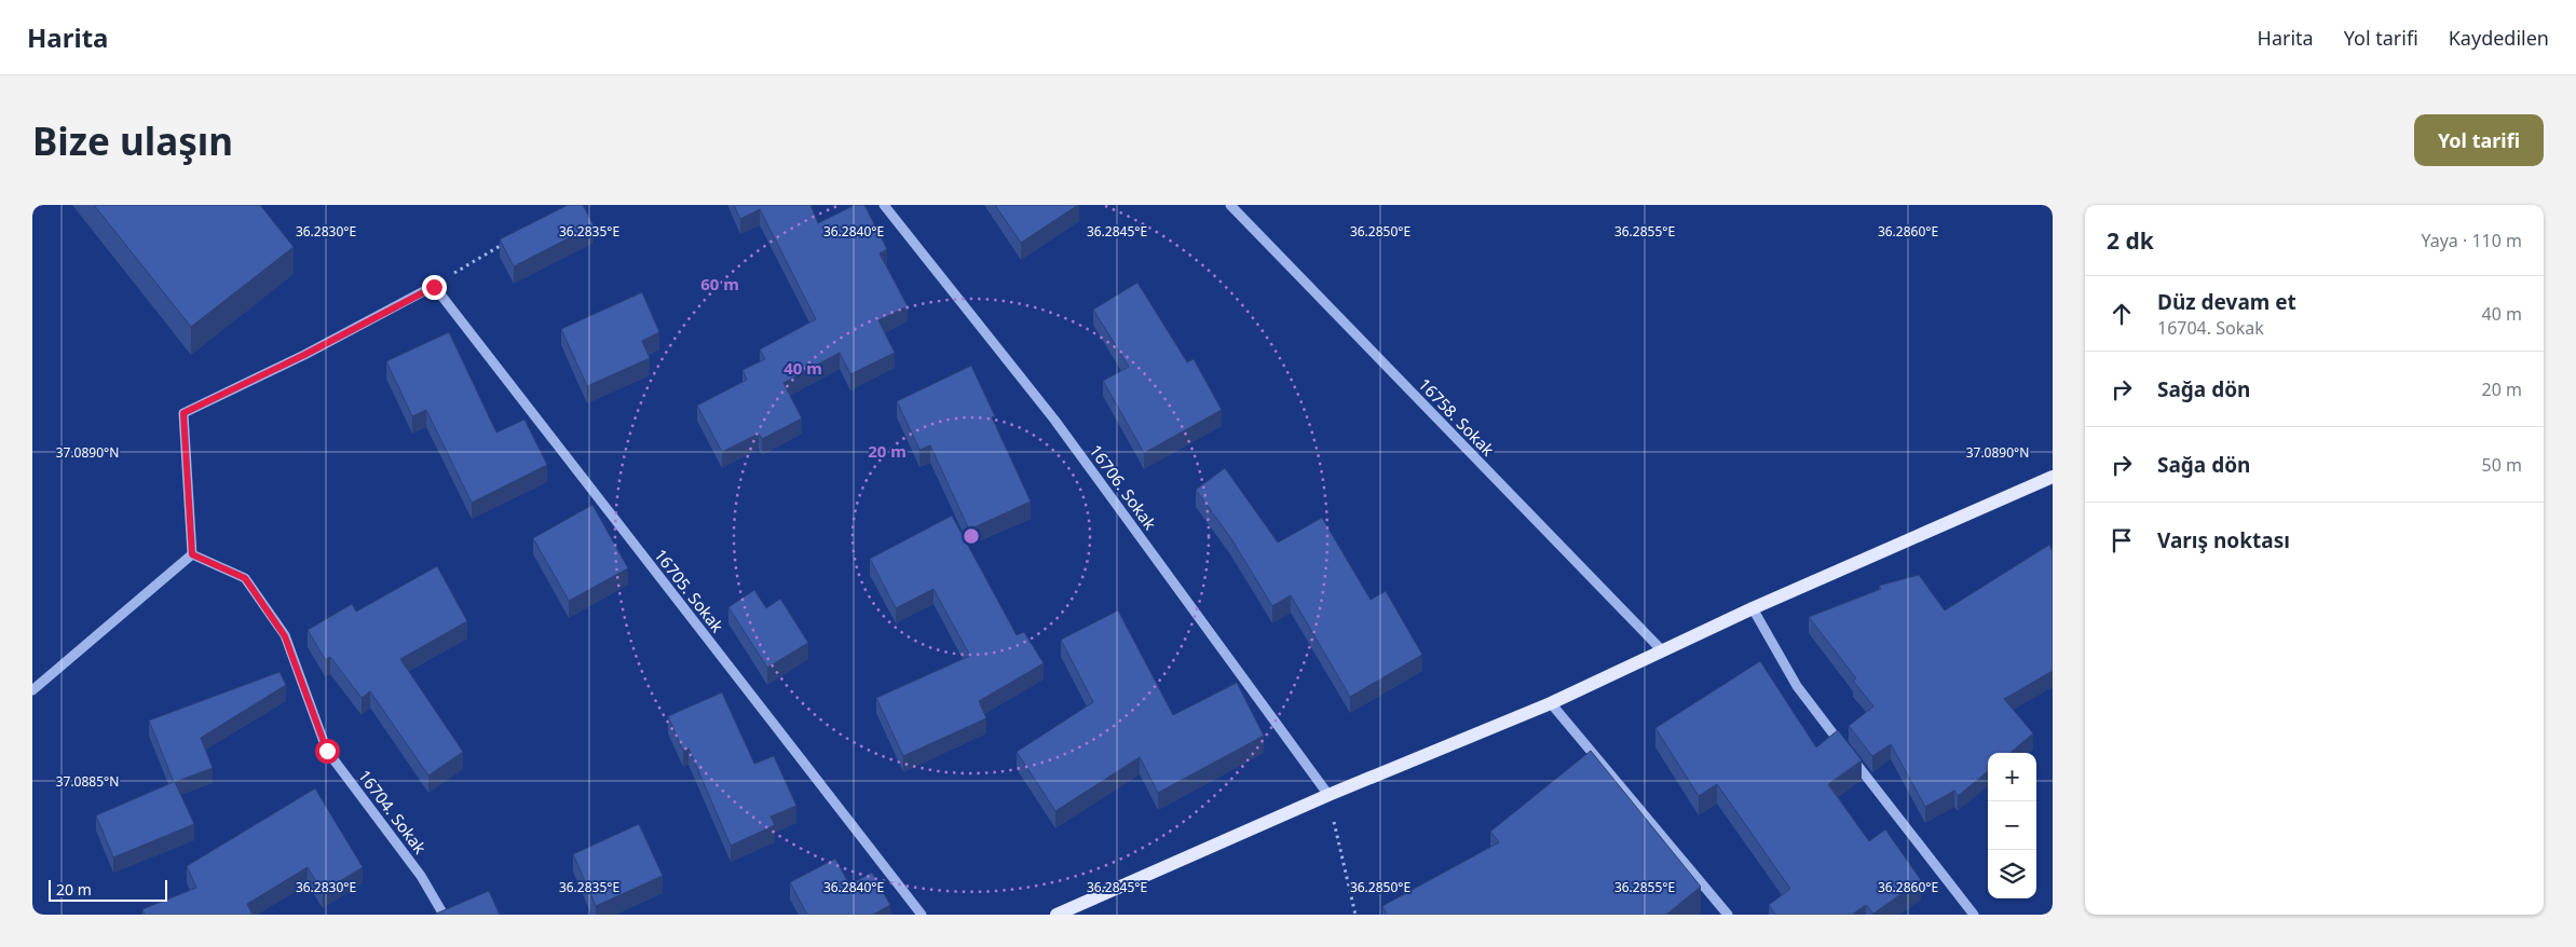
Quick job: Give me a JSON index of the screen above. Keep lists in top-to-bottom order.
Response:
{
  "streets": {
    "street": [
      "16758. Sokak",
      "16706. Sokak",
      "16705. Sokak",
      "16704. Sokak"
    ]
  },
  "scale_bar": "20 m",
  "page": {
    "header": "Harita",
    "nav": ["Harita", "Yol tarifi", "Kaydedilen"],
    "buttons": "Yol tarifi",
    "title": "Bize ulaşın",
    "heading": ["2 dk", "Yaya · 110 m"],
    "list": [
      ["Düz devam et", "16704. Sokak", "40 m"],
      ["Sağa dön", "20 m"],
      ["Sağa dön", "50 m"],
      "Varış noktası"
    ],
    "map_buttons": ["+", "−"],
    "scale": "20 m"
  },
  "coordinates": [
    "36.2830°E",
    "36.2835°E",
    "36.2840°E",
    "36.2845°E",
    "36.2850°E",
    "36.2855°E",
    "36.2860°E",
    "37.0890°N",
    "37.0885°N"
  ],
  "rings": ["60 m", "40 m", "20 m"]
}
